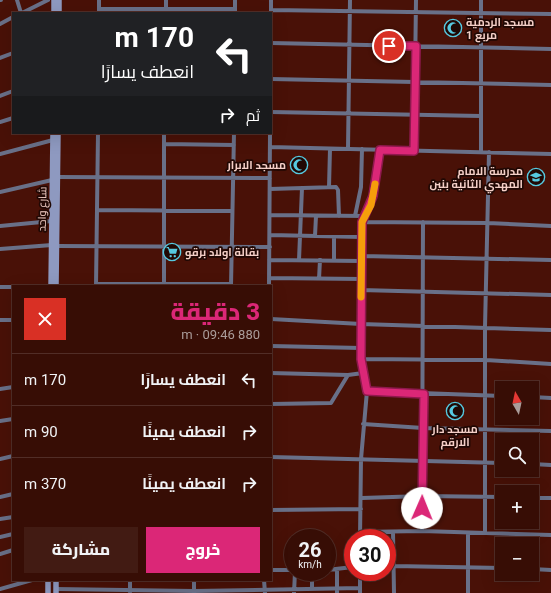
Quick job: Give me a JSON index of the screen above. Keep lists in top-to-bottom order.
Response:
{
  "streets": {
    "street": ["شارع واحد"]
  },
  "places": {
    "mosque": ["مسجد الردمية مربع 1", "مسجد الابرار", "مسجد دار الارقم"],
    "school or university": ["مدرسة الامام المهدي الثانية بنين"],
    "supermarket": ["بقالة اولاد برقو"]
  },
  "north": "top",
  "page": {
    "turn": ["170 m", "انعطف يسارًا"],
    "then": "ثم",
    "heading": ["3 دقيقة", "880 m · 09:46"],
    "list": [
      {
        "name": "انعطف يسارًا",
        "value": "170 m"
      },
      {
        "name": "انعطف يمينًا",
        "value": "90 m"
      },
      {
        "name": "انعطف يمينًا",
        "value": "370 m"
      }
    ],
    "map_buttons": ["+", "−"],
    "buttons": ["خروج", "مشاركة"],
    "speed": "26 km/h",
    "limit": "30"
  }
}
